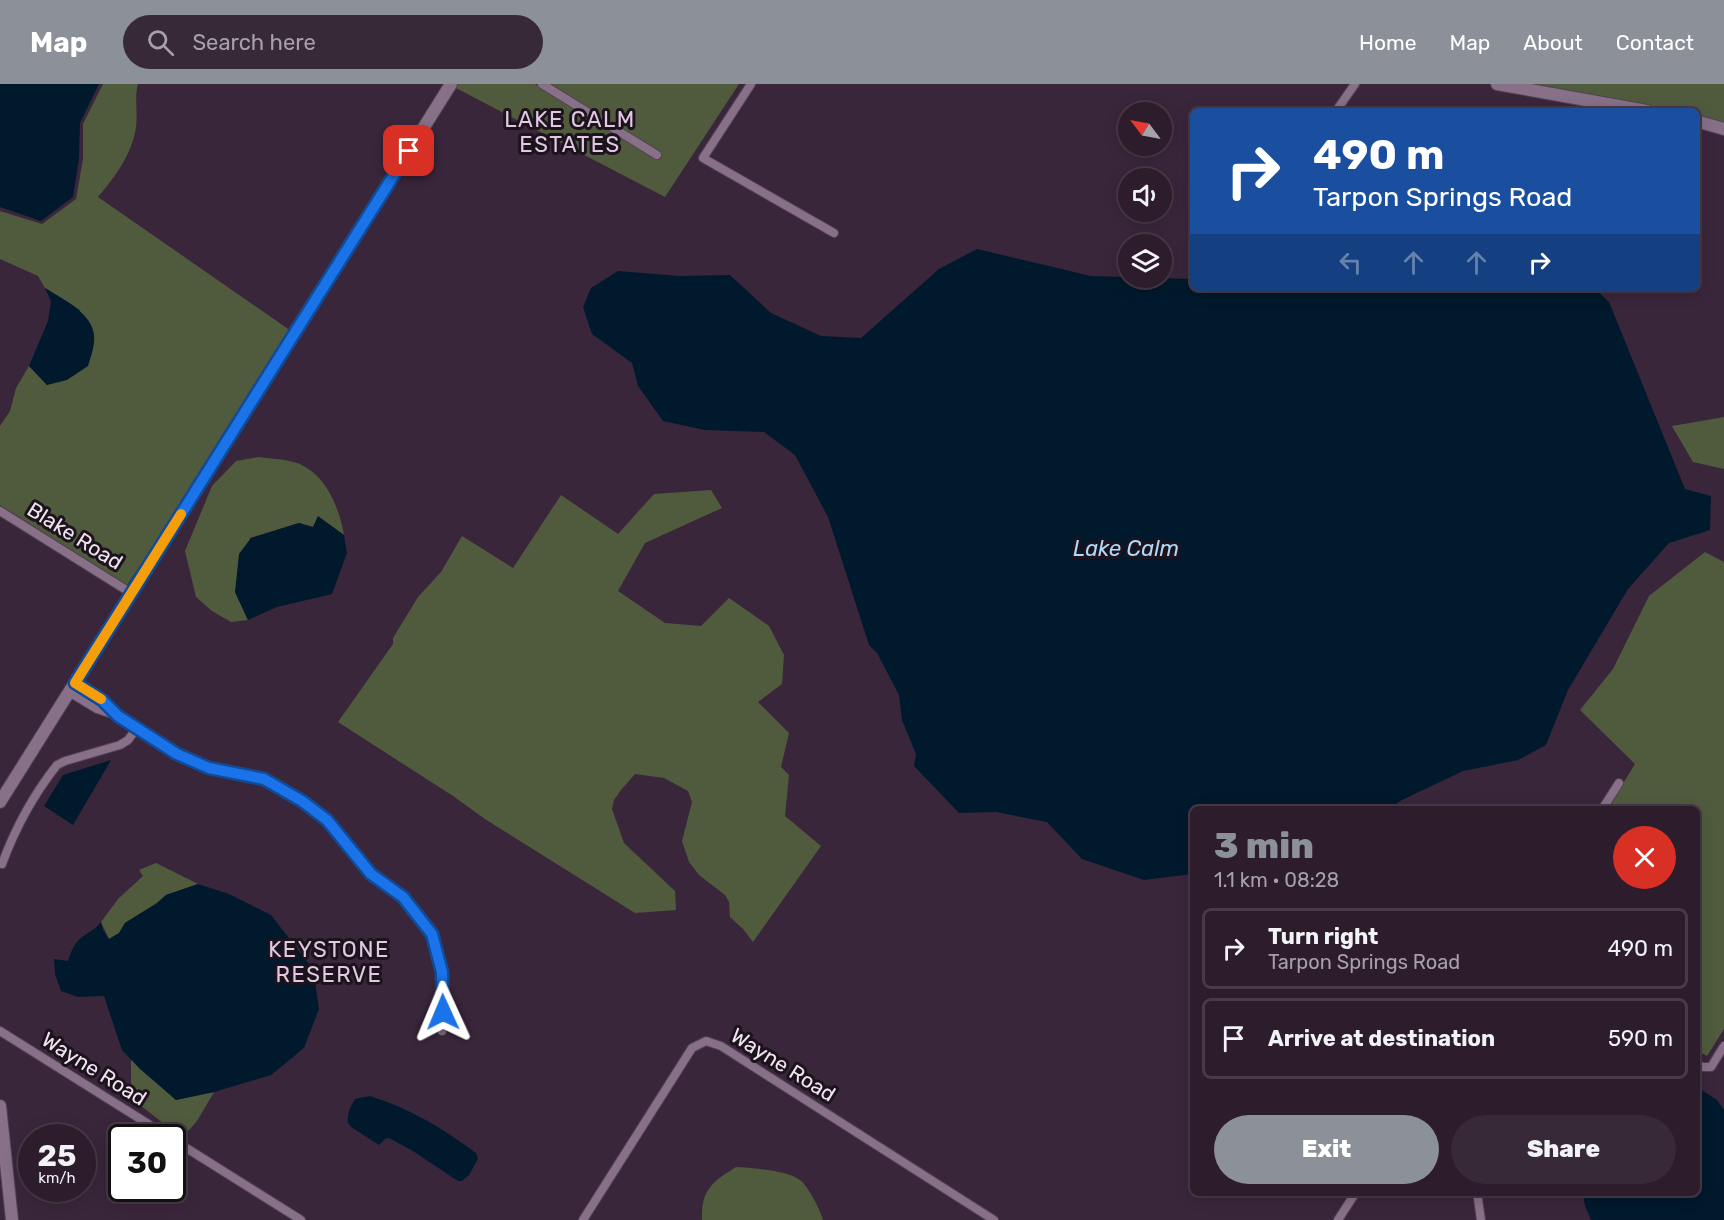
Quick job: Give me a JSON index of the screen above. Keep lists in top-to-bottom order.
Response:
{
  "streets": {
    "street": ["Blake Road", "Wayne Road"]
  },
  "districts": ["LAKE CALM ESTATES", "KEYSTONE RESERVE"],
  "water": ["Lake Calm"],
  "north": "top left",
  "page": {
    "header": "Map",
    "search": "Search here",
    "nav": [
      "Home",
      "Map",
      "About",
      "Contact"
    ],
    "turn": ["490 m", "Tarpon Springs Road"],
    "heading": ["3 min", "1.1 km · 08:28"],
    "list": [
      {
        "name": "Turn right",
        "note": "Tarpon Springs Road",
        "value": "490 m"
      },
      {
        "name": "Arrive at destination",
        "value": "590 m"
      }
    ],
    "buttons": ["Exit", "Share"],
    "speed": "25 km/h",
    "limit": "30"
  }
}
